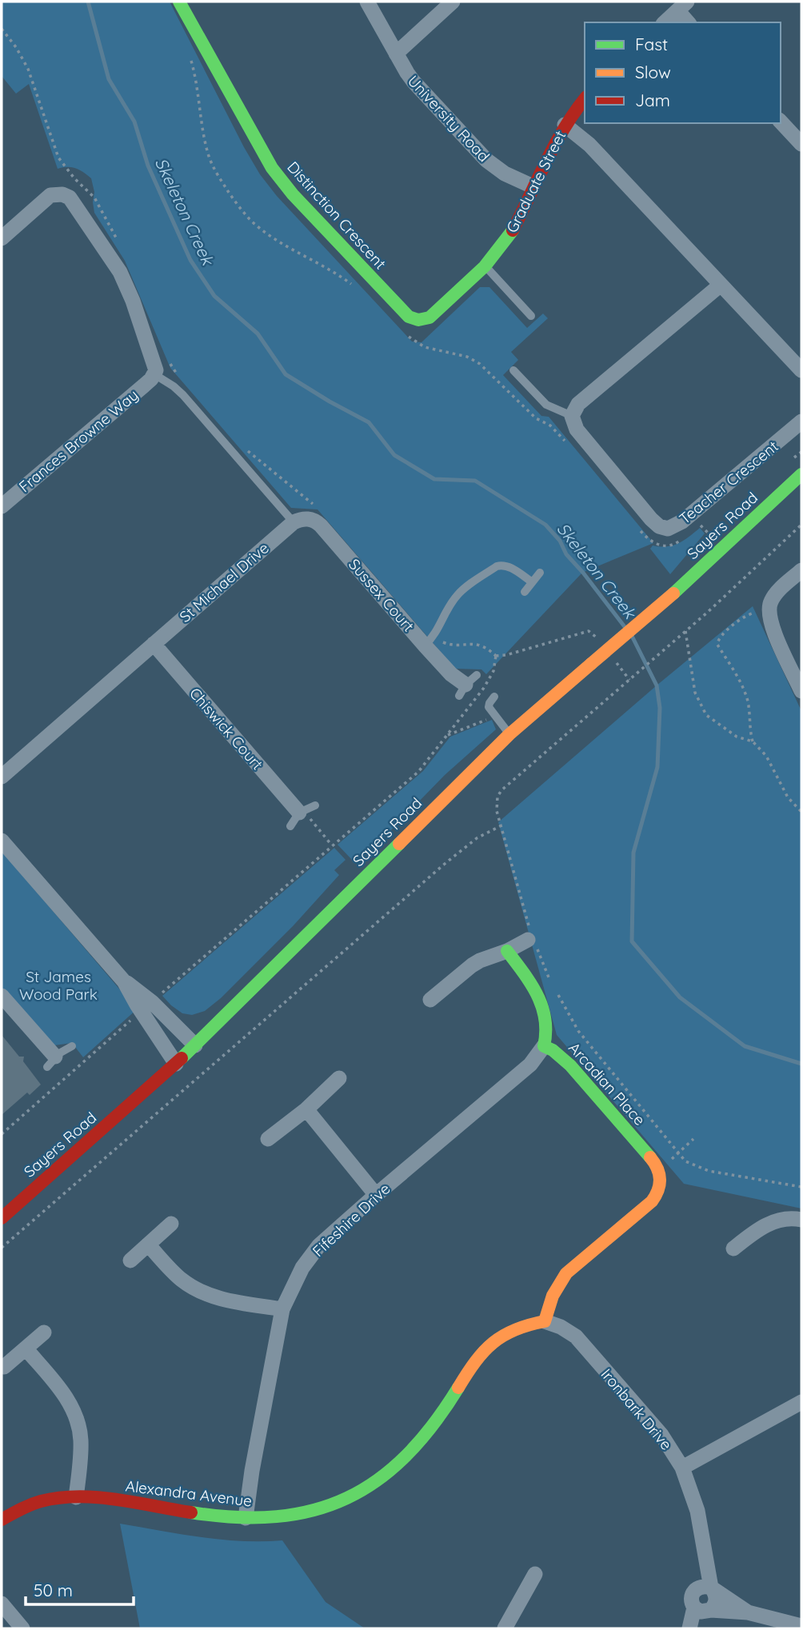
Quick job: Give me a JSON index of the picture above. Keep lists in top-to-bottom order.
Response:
{
  "streets": {
    "street": [
      "University Road",
      "Graduate Street",
      "Distinction Crescent",
      "Frances Browne Way",
      "Teacher Crescent",
      "Sayers Road",
      "St Michael Drive",
      "Sussex Court",
      "Chiswick Court",
      "Arcadian Place",
      "Fifeshire Drive",
      "Ironbark Drive",
      "Alexandra Avenue"
    ]
  },
  "crossings": [
    ["University Road", "Graduate Street"],
    ["Graduate Street", "Distinction Crescent"],
    ["St Michael Drive", "Sussex Court"],
    ["St Michael Drive", "Chiswick Court"],
    ["Arcadian Place", "Fifeshire Drive"],
    ["Fifeshire Drive", "Alexandra Avenue"],
    ["Ironbark Drive", "Alexandra Avenue"]
  ],
  "water": ["Skeleton Creek"],
  "parks": ["St James Wood Park"],
  "legend": ["Fast", "Slow", "Jam"],
  "scale_bar": "50 m"
}
